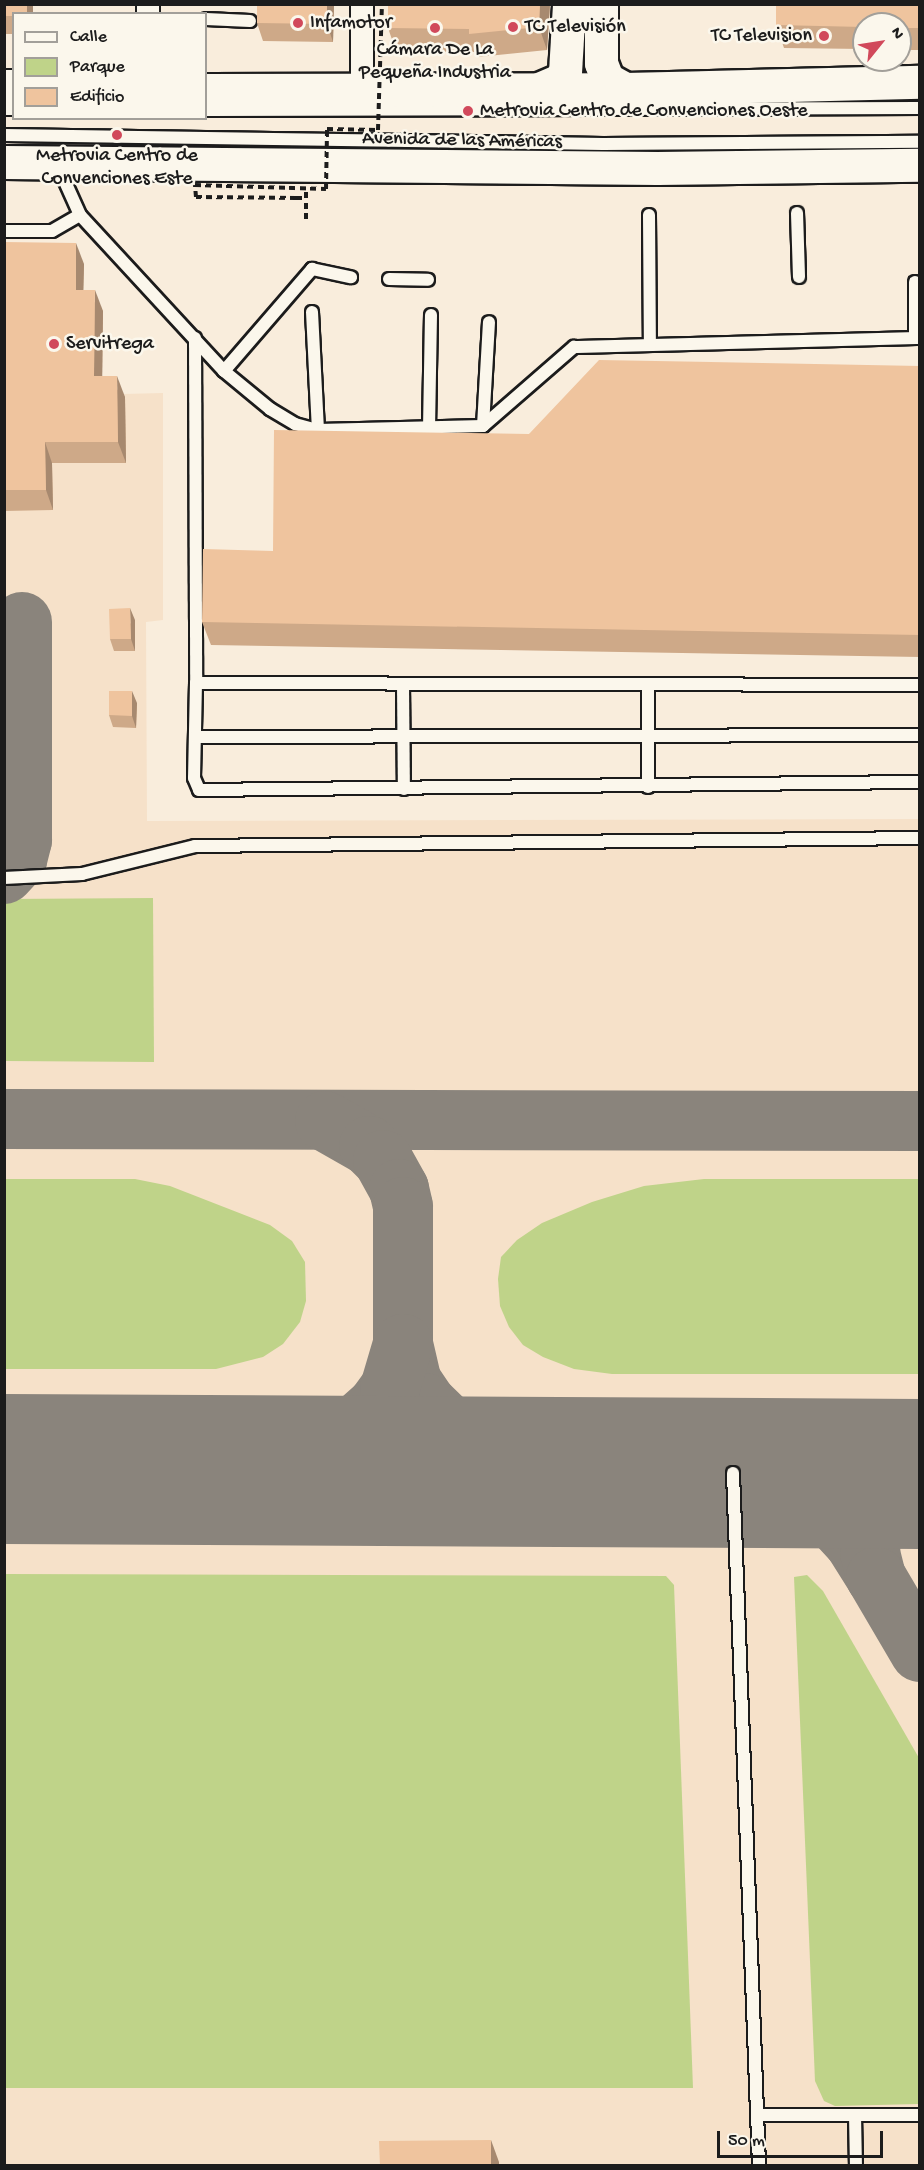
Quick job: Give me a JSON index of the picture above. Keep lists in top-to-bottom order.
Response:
{
  "streets": {
    "main road": ["Avenida de las Américas"]
  },
  "places": [
    "Infamotor",
    "TC Televisión",
    "Cámara De La Pequeña Industria",
    "TC Television",
    "Metrovia Centro de Convenciones Oeste",
    "Metrovia Centro de Convenciones Este",
    "Servitrega"
  ],
  "legend": ["Calle", "Parque", "Edificio"],
  "scale_bar": "50 m",
  "north": "top right"
}
